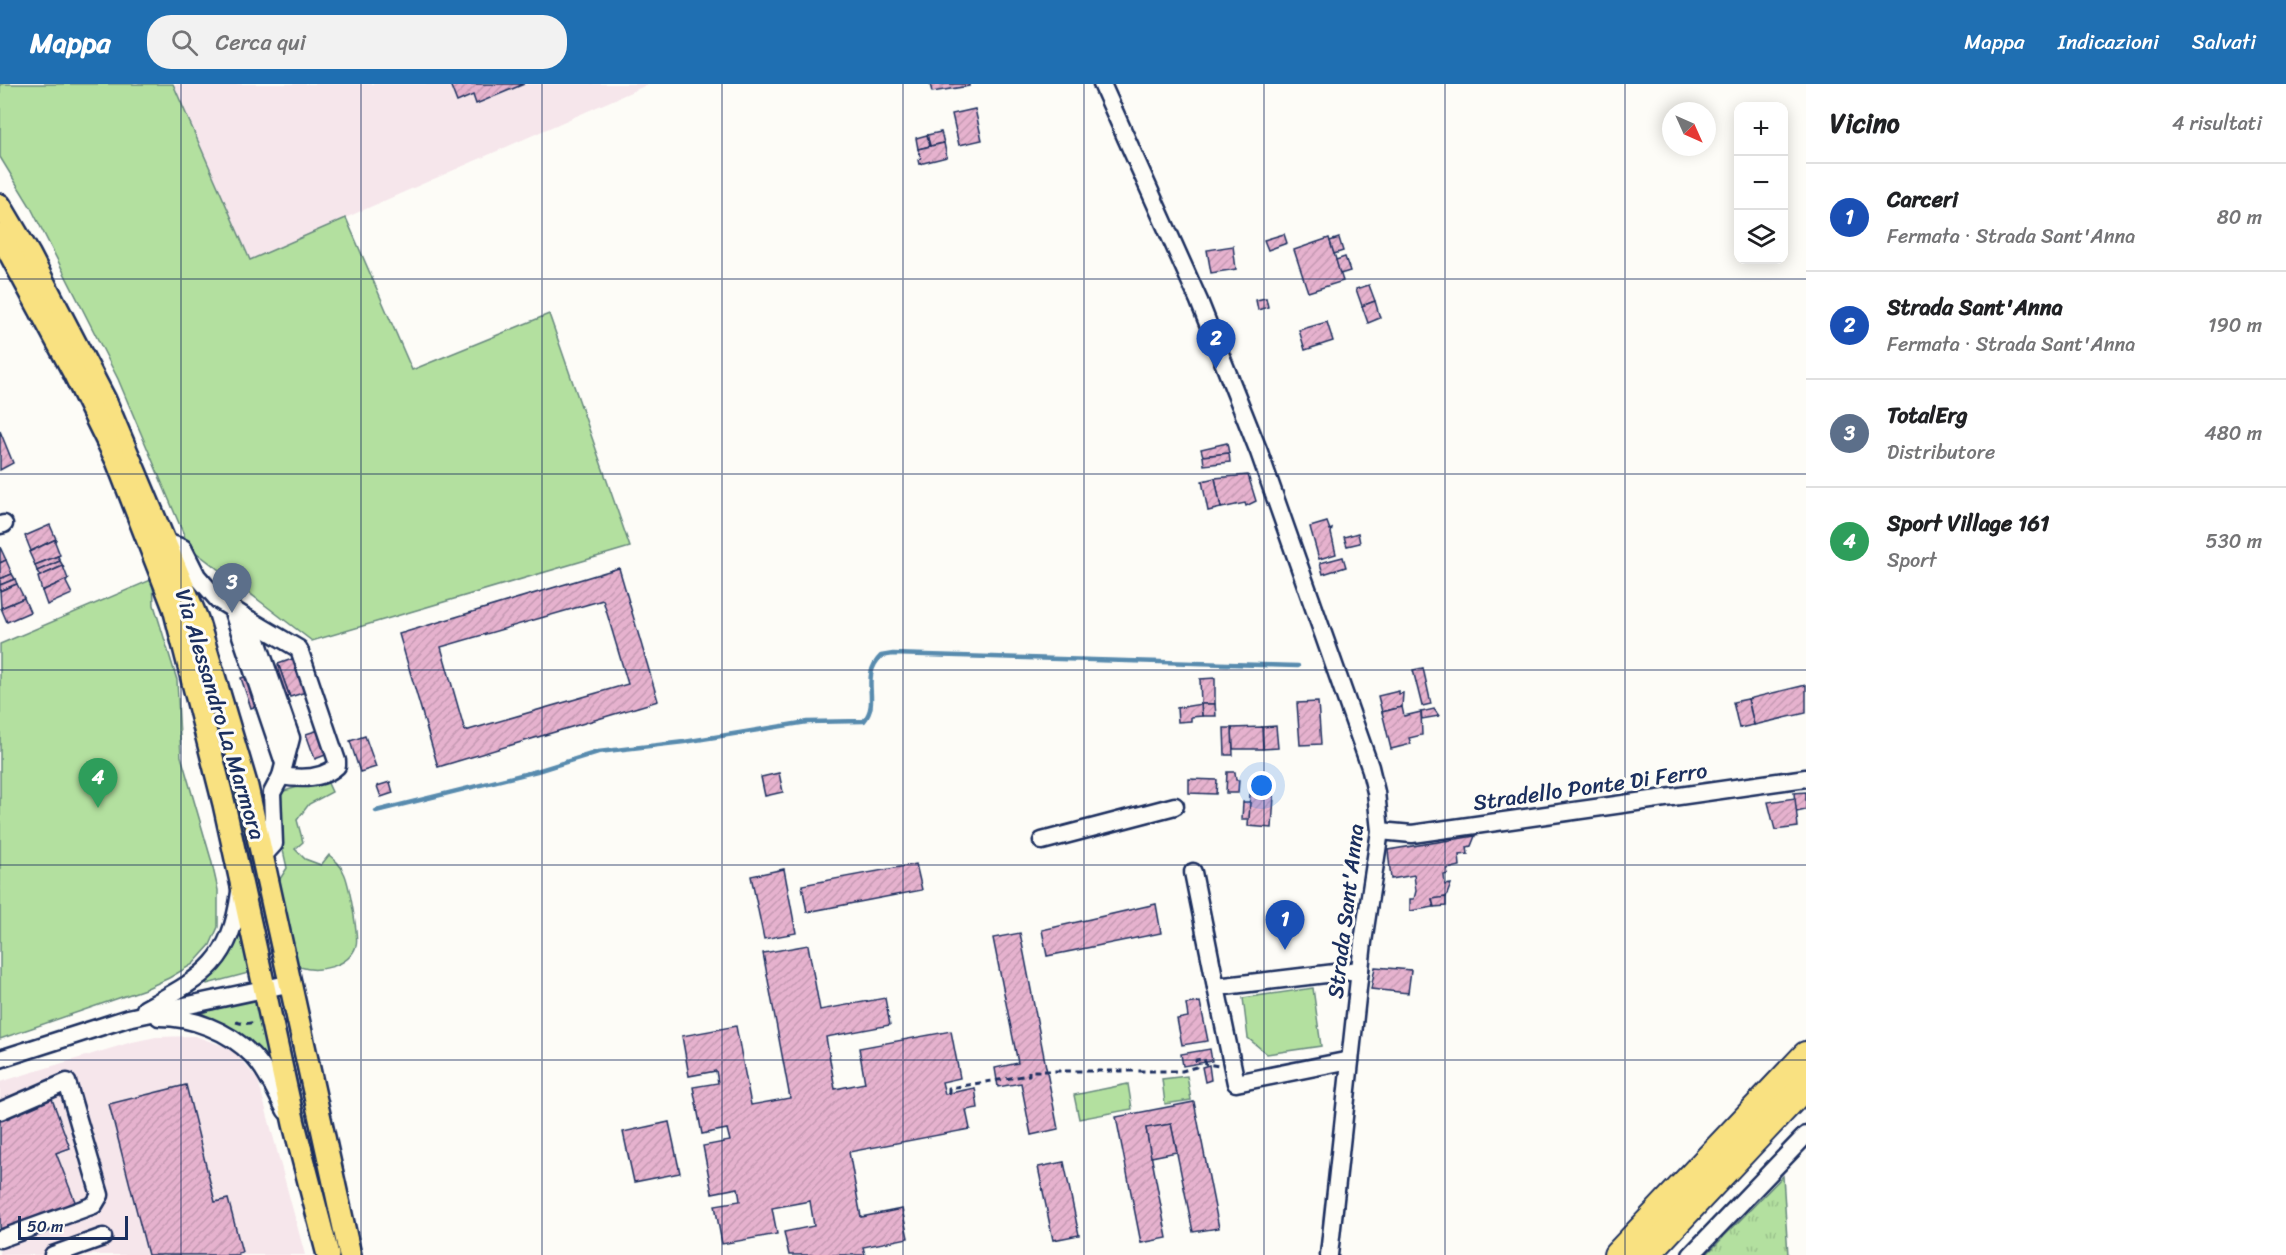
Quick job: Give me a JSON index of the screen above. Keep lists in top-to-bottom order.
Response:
{
  "streets": {
    "main road": ["Via Alessandro La Marmora"],
    "street": ["Stradello Ponte Di Ferro", "Strada Sant'Anna"]
  },
  "crossings": [
    ["Stradello Ponte Di Ferro", "Strada Sant'Anna"]
  ],
  "scale_bar": "50 m",
  "north": "bottom right",
  "page": {
    "header": "Mappa",
    "search": "Cerca qui",
    "nav": ["Mappa", "Indicazioni", "Salvati"],
    "heading": ["Vicino", "4 risultati"],
    "map_buttons": ["+", "−"],
    "list": [
      {
        "mark": "1",
        "name": "Carceri",
        "note": "Fermata · Strada Sant'Anna",
        "value": "80 m"
      },
      {
        "mark": "2",
        "name": "Strada Sant'Anna",
        "note": "Fermata · Strada Sant'Anna",
        "value": "190 m"
      },
      {
        "mark": "3",
        "name": "TotalErg",
        "note": "Distributore",
        "value": "480 m"
      },
      {
        "mark": "4",
        "name": "Sport Village 161",
        "note": "Sport",
        "value": "530 m"
      }
    ],
    "pins": [
      "2",
      "3",
      "4",
      "1"
    ],
    "scale": "50 m"
  }
}
